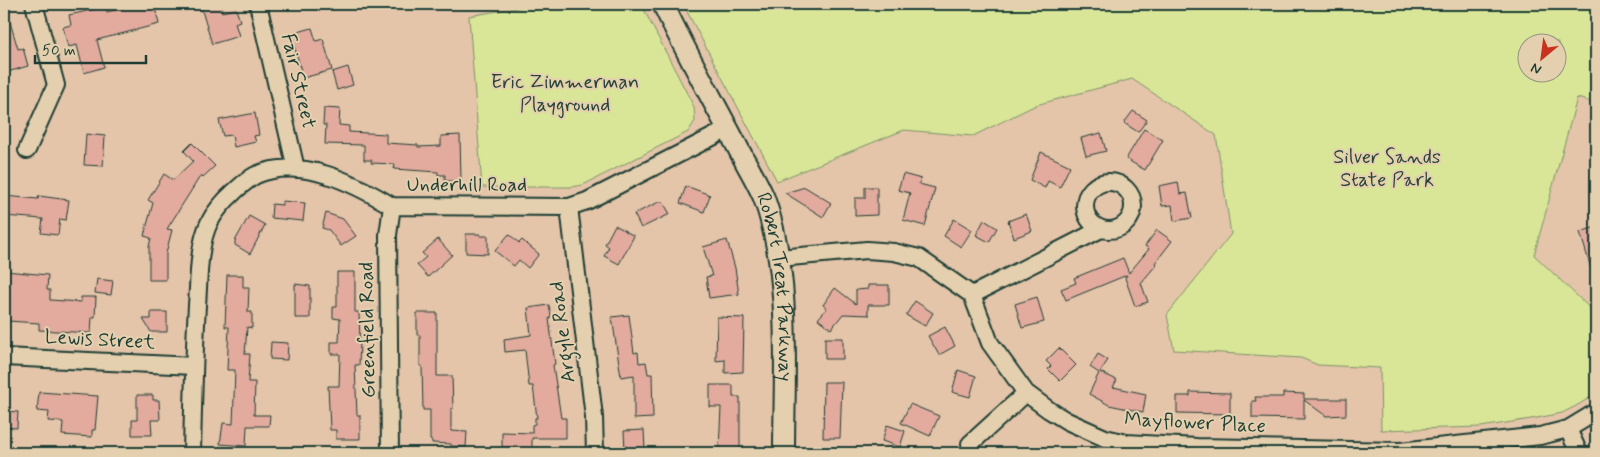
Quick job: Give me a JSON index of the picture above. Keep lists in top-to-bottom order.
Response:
{
  "streets": {
    "street": [
      "Fair Street",
      "Underhill Road",
      "Robert Treat Parkway",
      "Greenfield Road",
      "Argyle Road",
      "Lewis Street",
      "Mayflower Place"
    ]
  },
  "crossings": [
    ["Fair Street", "Underhill Road"],
    ["Underhill Road", "Robert Treat Parkway"],
    ["Underhill Road", "Greenfield Road"],
    ["Underhill Road", "Argyle Road"],
    ["Underhill Road", "Lewis Street"]
  ],
  "parks": ["Eric Zimmerman Playground", "Silver Sands State Park"],
  "scale_bar": "50 m",
  "north": "bottom left"
}
